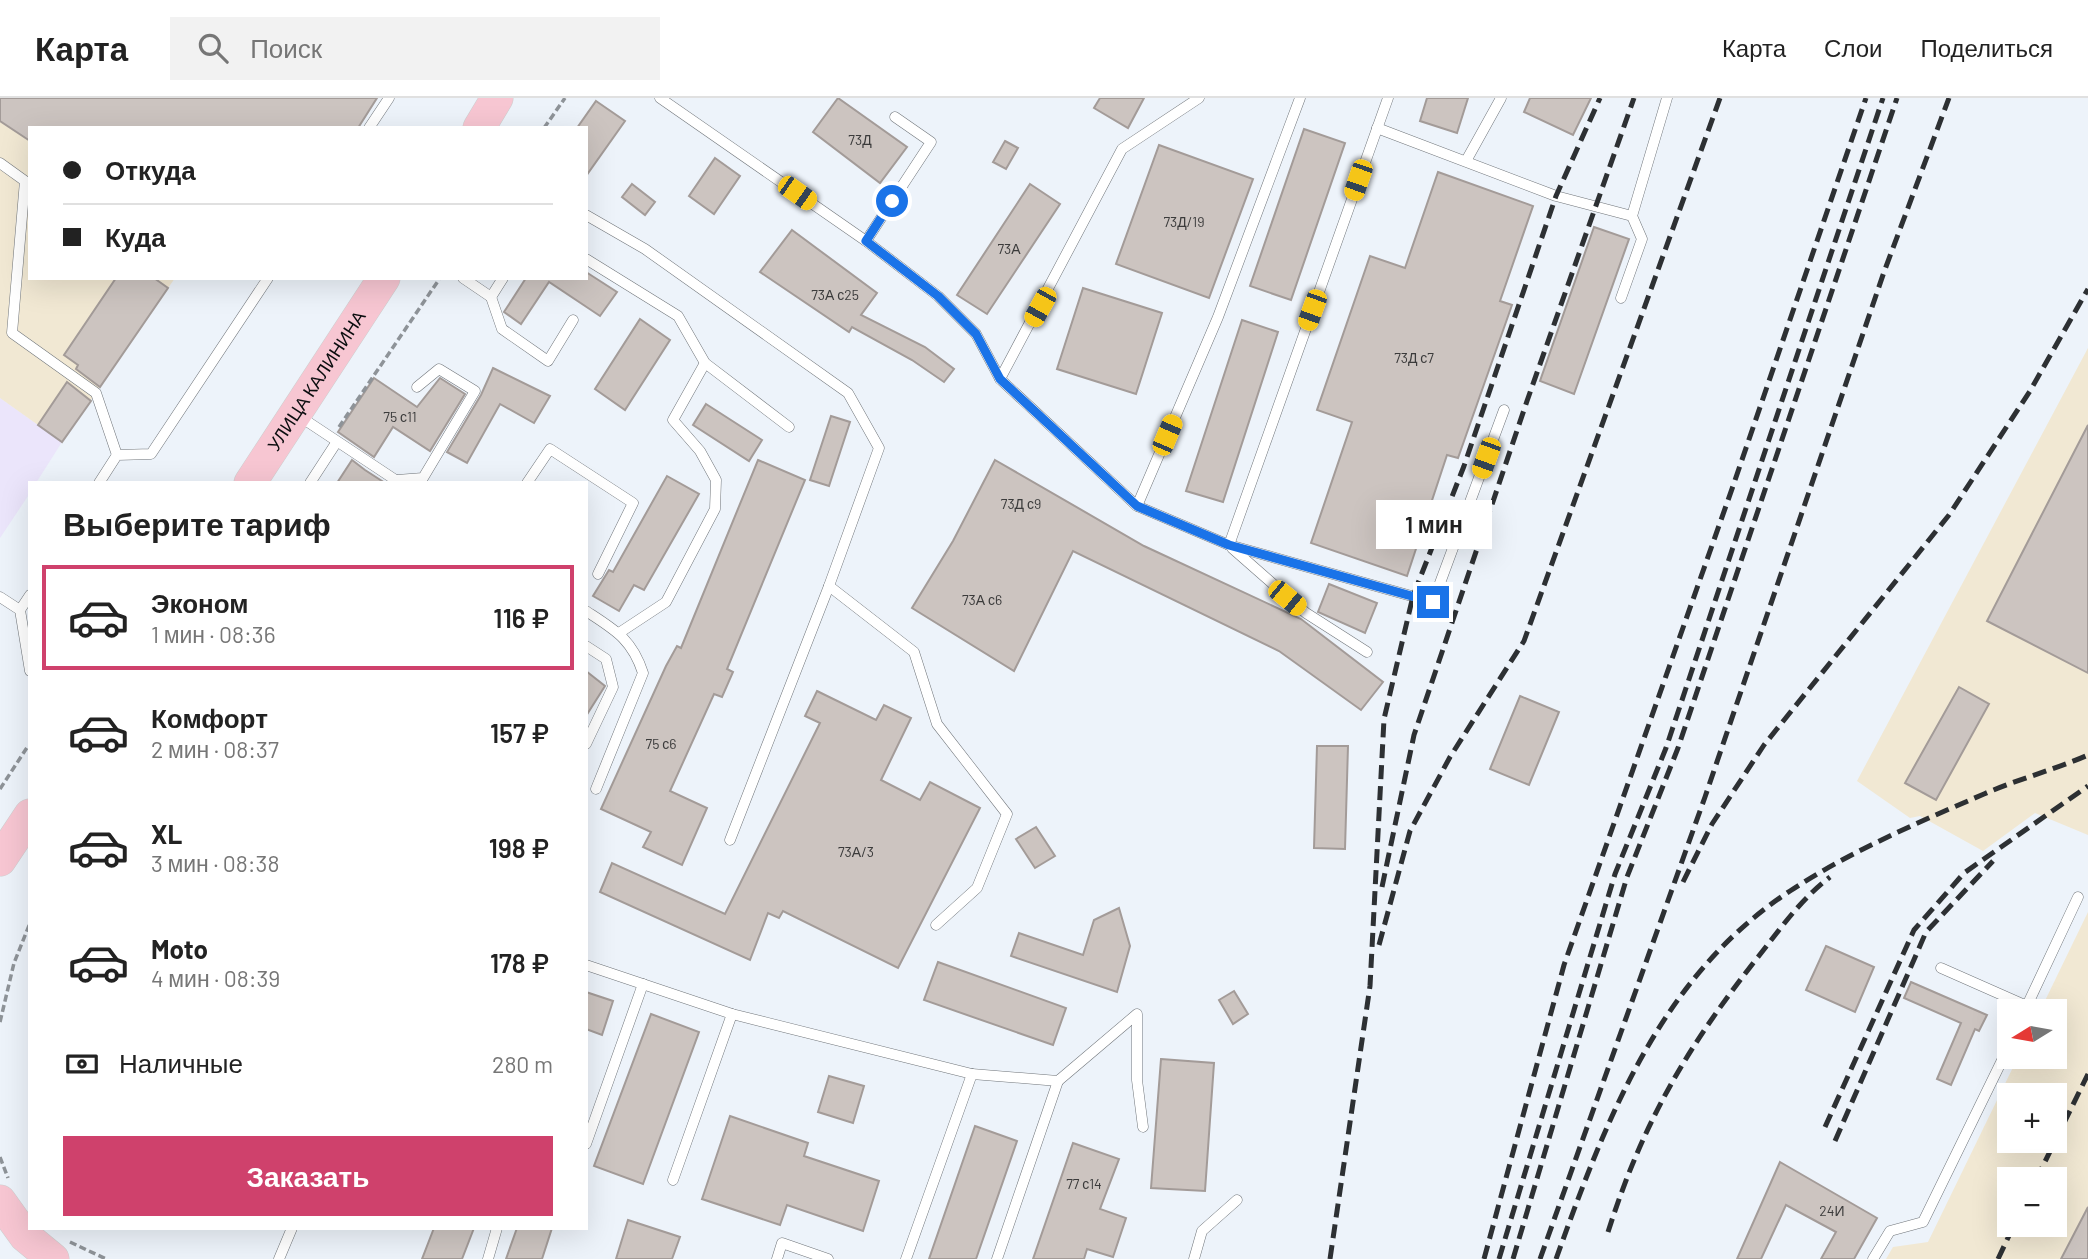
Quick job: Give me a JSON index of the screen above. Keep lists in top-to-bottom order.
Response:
{
  "streets": {
    "main road": ["УЛИЦА КАЛИНИНА"]
  },
  "house_numbers": [
    "73Д",
    "73Д/19",
    "73А",
    "73А с25",
    "73Д с7",
    "75 с11",
    "73Д с9",
    "73А с6",
    "75 с6",
    "73А/3",
    "77 с14",
    "24И"
  ],
  "north": "left",
  "page": {
    "header": "Карта",
    "search": "Поиск",
    "nav": ["Карта", "Слои", "Поделиться"],
    "banner": ["Откуда", "Куда"],
    "heading": "Выберите тариф",
    "bubble": "1 мин",
    "list": [
      {
        "name": "Эконом",
        "note": "1 мин · 08:36",
        "value": "116 ₽"
      },
      {
        "name": "Комфорт",
        "note": "2 мин · 08:37",
        "value": "157 ₽"
      },
      {
        "name": "XL",
        "note": "3 мин · 08:38",
        "value": "198 ₽"
      },
      {
        "name": "Moto",
        "note": "4 мин · 08:39",
        "value": "178 ₽"
      }
    ],
    "map_buttons": ["+", "−"],
    "pay": ["Наличные", "280 m"],
    "buttons": "Заказать"
  }
}
